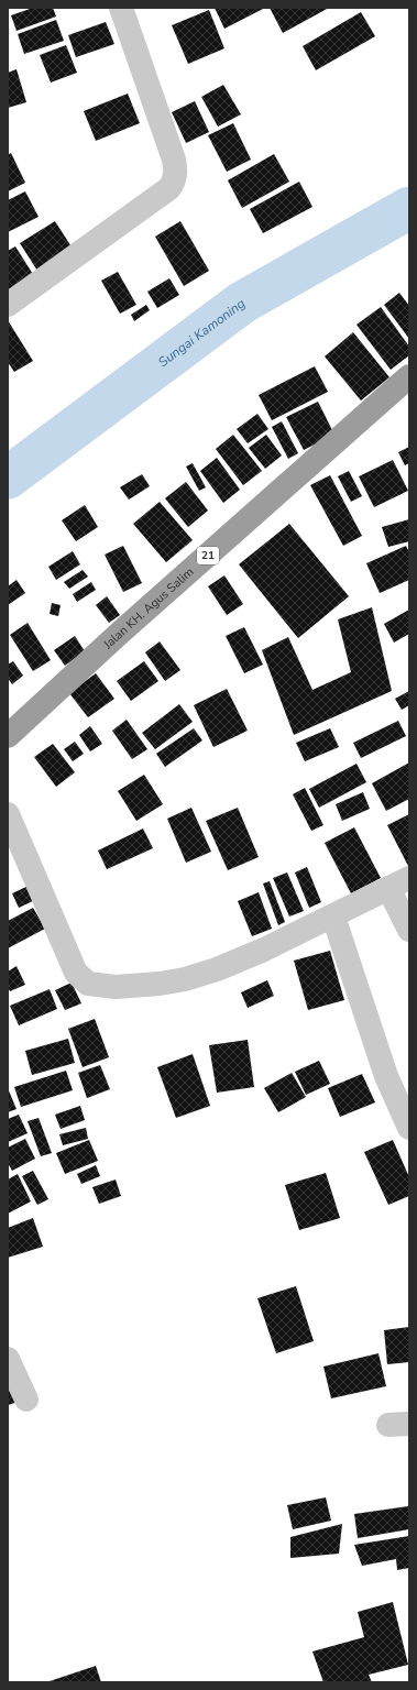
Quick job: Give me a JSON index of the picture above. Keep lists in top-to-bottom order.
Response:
{
  "streets": {
    "highway": ["21", "Jalan KH. Agus Salim"]
  },
  "water": ["Sungai Kamoning"]
}
